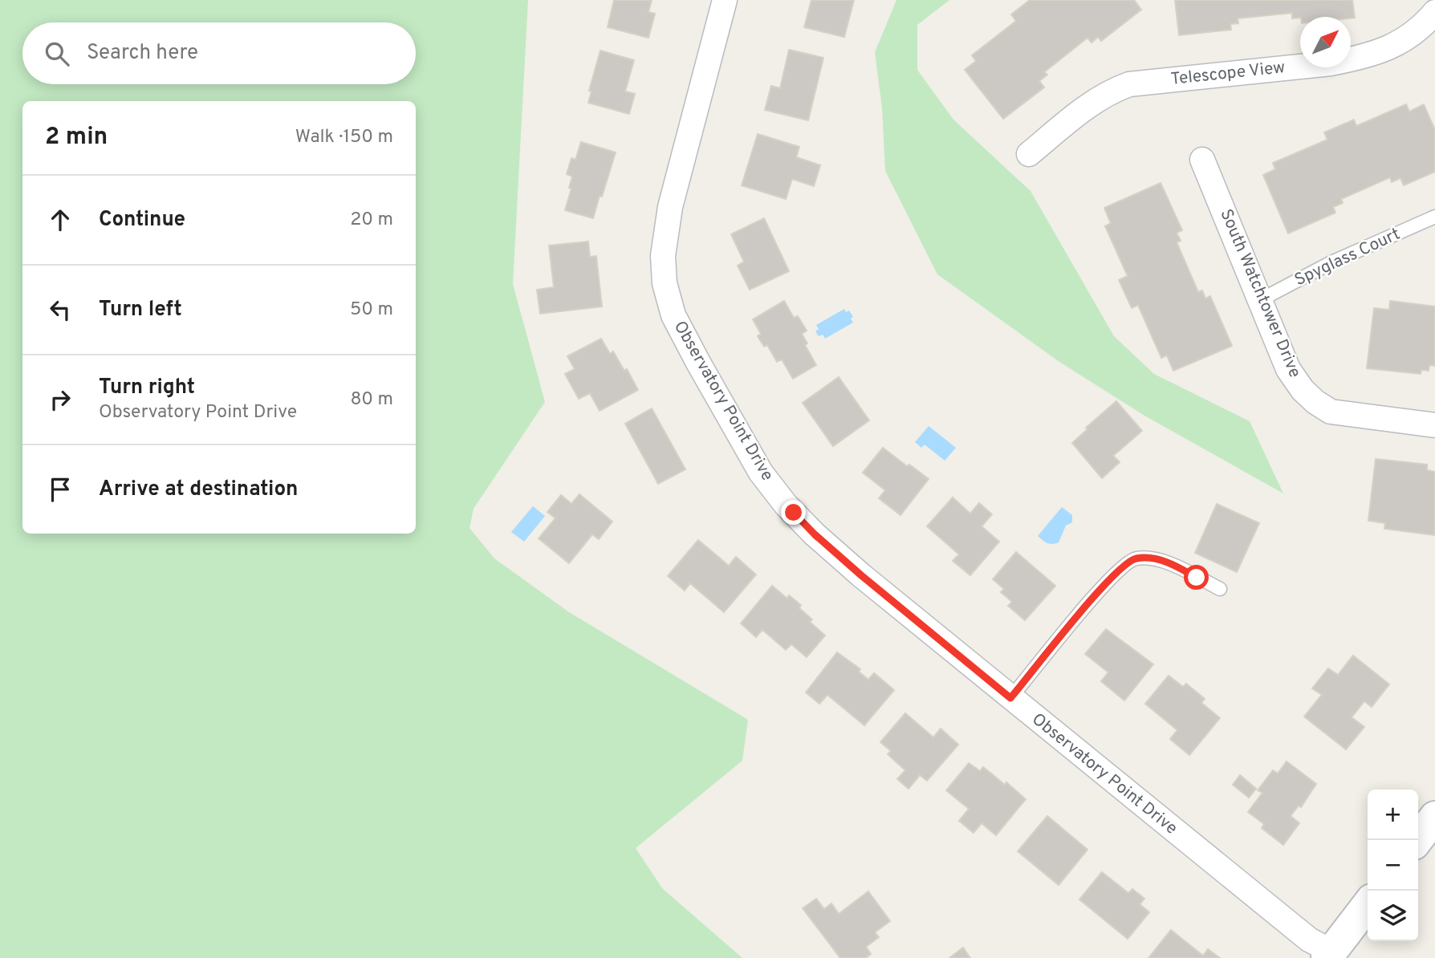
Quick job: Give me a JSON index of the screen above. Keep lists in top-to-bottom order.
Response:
{
  "streets": {
    "street": ["Telescope View", "South Watchtower Drive", "Observatory Point Drive"],
    "lane": ["Spyglass Court"]
  },
  "crossings": [
    ["Spyglass Court", "South Watchtower Drive"]
  ],
  "north": "top right",
  "page": {
    "search": "Search here",
    "heading": ["2 min", "Walk · 150 m"],
    "list": [
      ["Continue", "20 m"],
      ["Turn left", "50 m"],
      ["Turn right", "Observatory Point Drive", "80 m"],
      "Arrive at destination"
    ],
    "map_buttons": ["+", "−"]
  }
}
